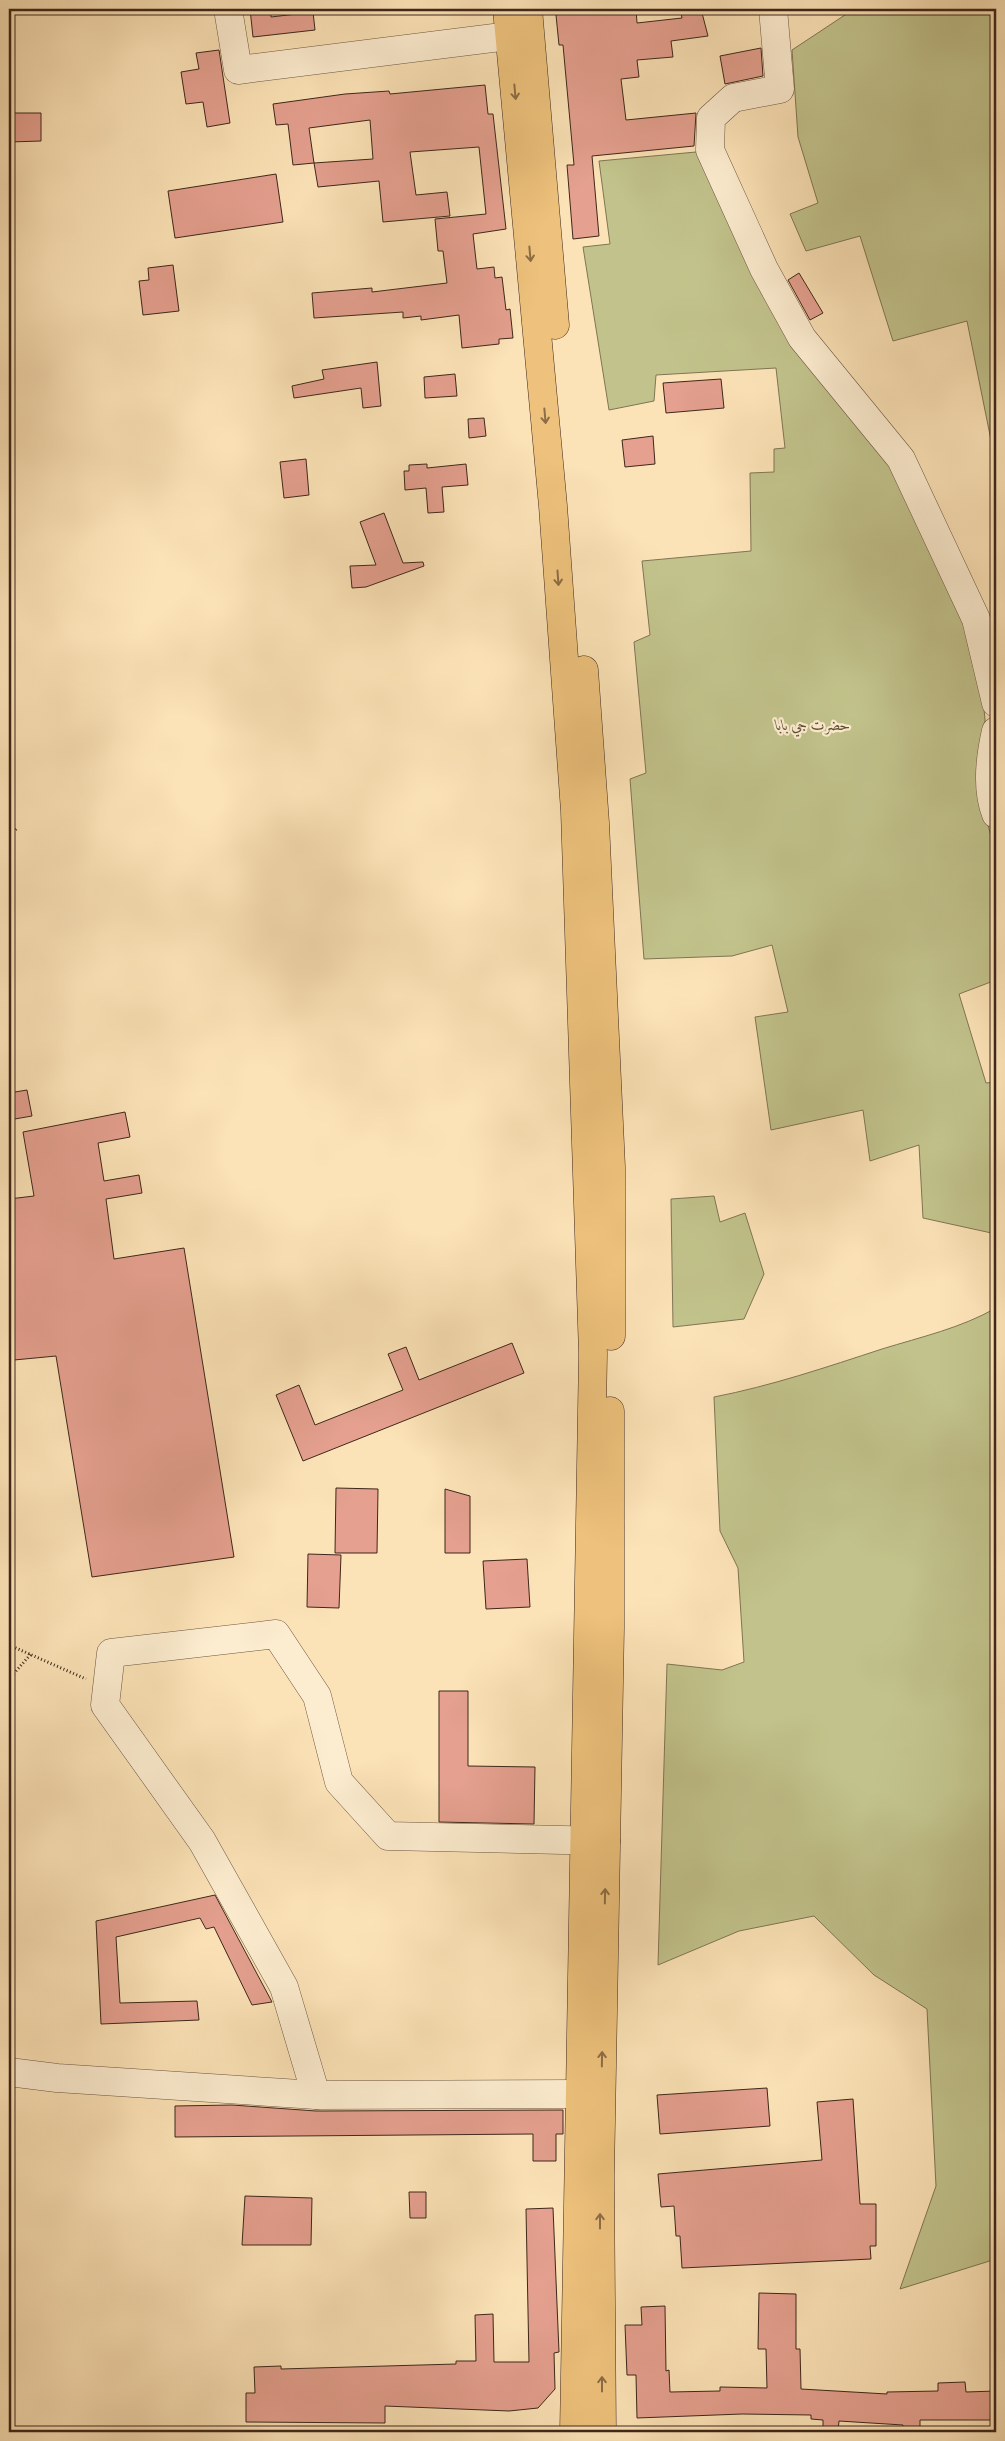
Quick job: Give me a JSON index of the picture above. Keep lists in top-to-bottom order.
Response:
{
  "parks": ["حضرت جي بابا"]
}
